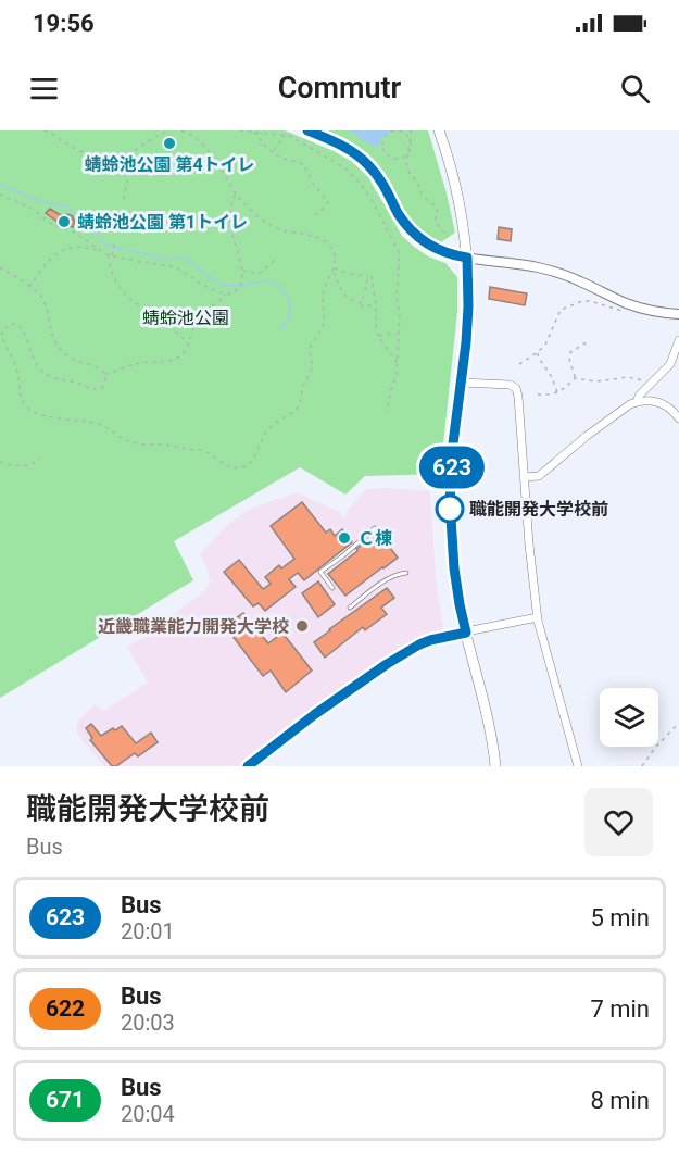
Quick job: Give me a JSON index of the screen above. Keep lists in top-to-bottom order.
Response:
{
  "parks": ["蜻蛉池公園"],
  "places": [
    "蜻蛉池公園 第4トイレ",
    "蜻蛉池公園 第1トイレ",
    "職能開発大学校前",
    "Ｃ棟",
    "近畿職業能力開発大学校"
  ],
  "lines": ["bus line 623"],
  "page": {
    "status": "19:56",
    "header": "Commutr",
    "on_map": "623",
    "heading": ["職能開発大学校前", "Bus"],
    "list": [
      {
        "mark": "623",
        "name": "Bus",
        "note": "20:01",
        "value": "5 min"
      },
      {
        "mark": "622",
        "name": "Bus",
        "note": "20:03",
        "value": "7 min"
      },
      {
        "mark": "671",
        "name": "Bus",
        "note": "20:04",
        "value": "8 min"
      }
    ]
  }
}
